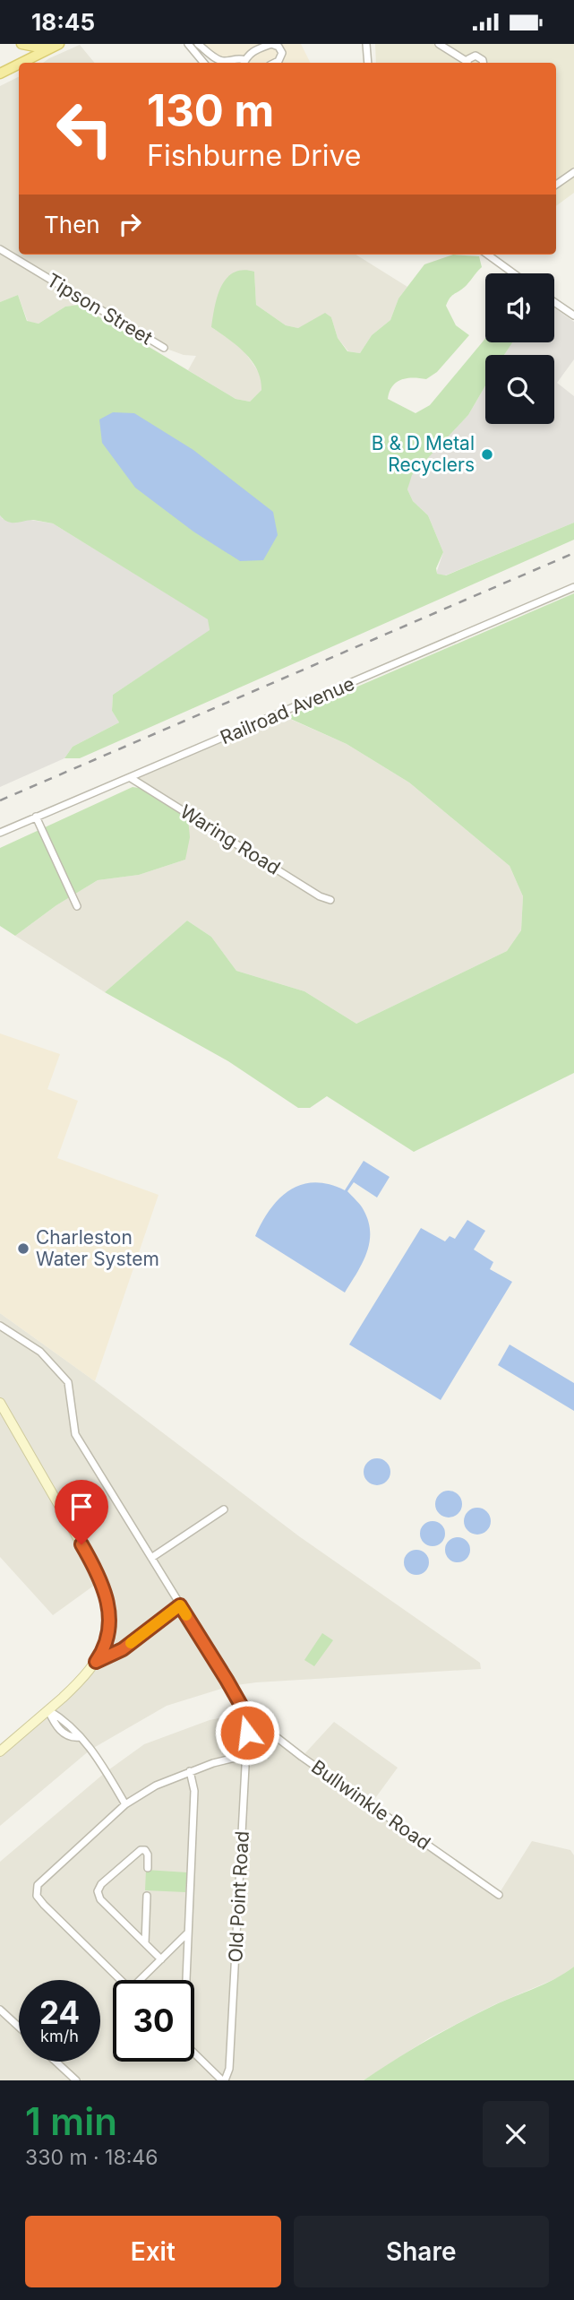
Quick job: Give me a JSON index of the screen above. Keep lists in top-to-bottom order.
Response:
{
  "streets": {
    "street": [
      "Tipson Street",
      "Railroad Avenue",
      "Waring Road",
      "Bullwinkle Road",
      "Old Point Road"
    ]
  },
  "crossings": [
    ["Railroad Avenue", "Waring Road"],
    ["Bullwinkle Road", "Old Point Road"]
  ],
  "places": ["B & D Metal Recyclers", "Charleston Water System"],
  "page": {
    "status": "18:45",
    "turn": ["130 m", "Fishburne Drive"],
    "then": "Then",
    "speed": "24 km/h",
    "limit": "30",
    "heading": ["1 min", "330 m · 18:46"],
    "buttons": ["Exit", "Share"]
  }
}
